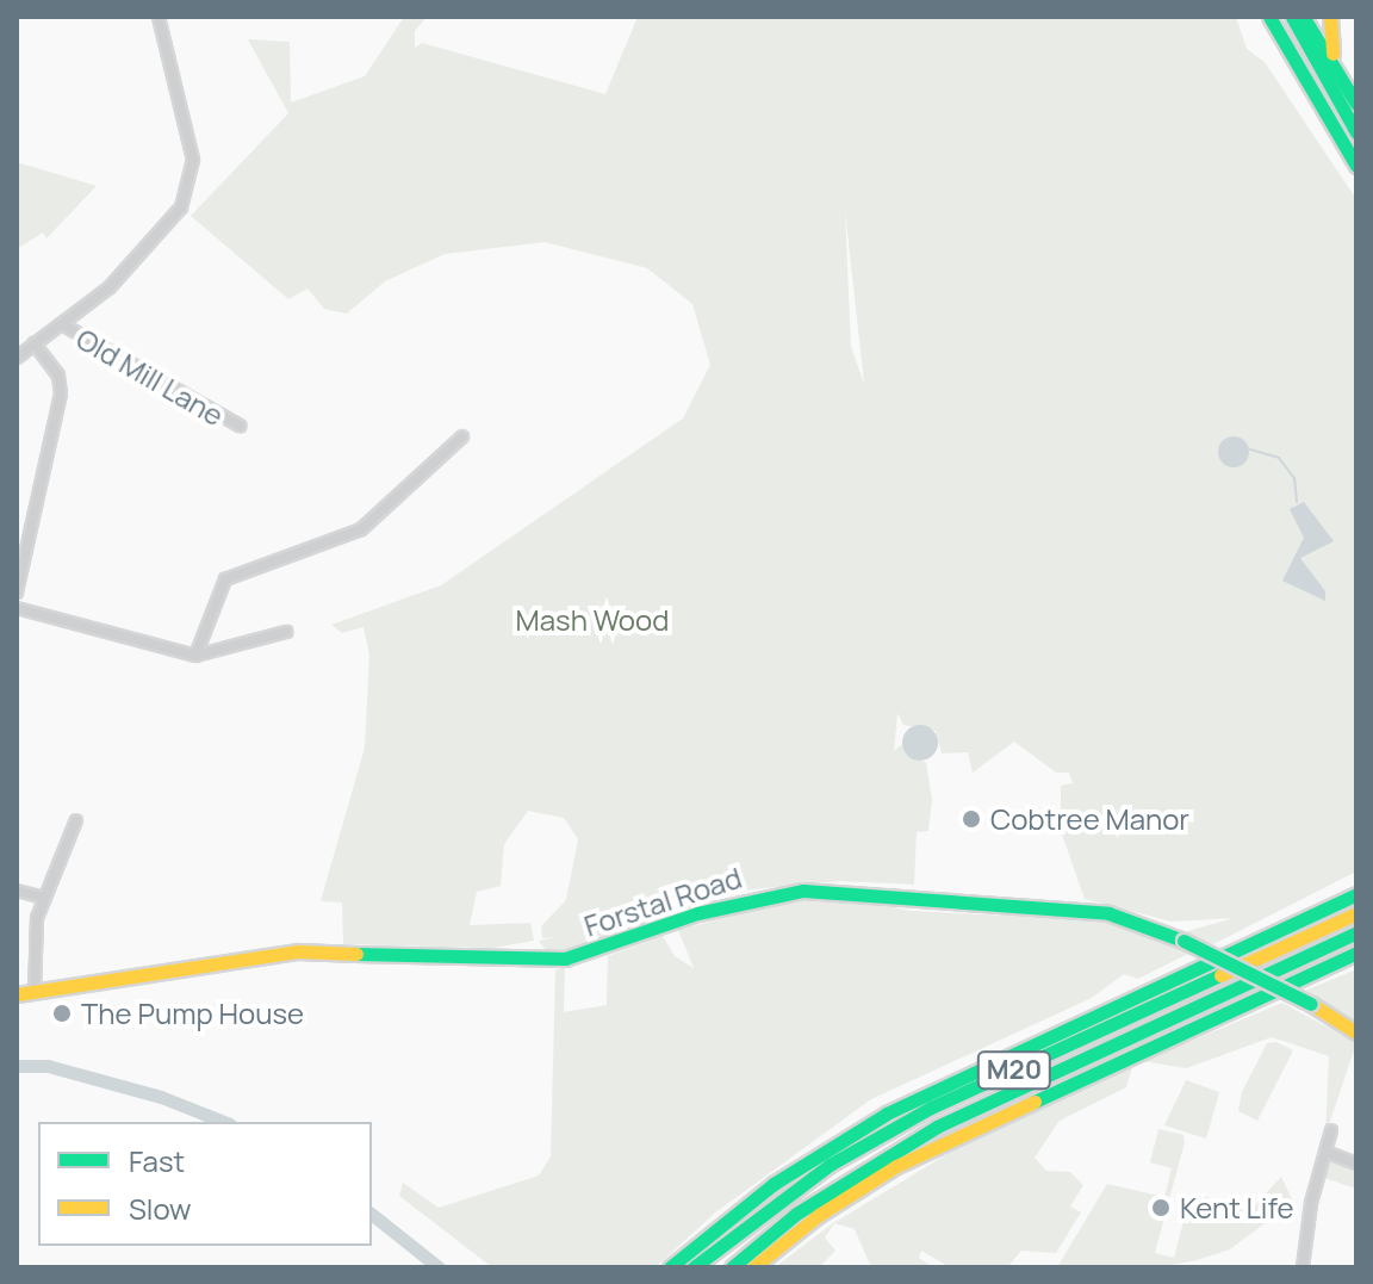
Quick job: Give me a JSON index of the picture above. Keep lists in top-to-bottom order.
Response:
{
  "streets": {
    "main road": ["Forstal Road", "M20"],
    "street": ["Old Mill Lane"]
  },
  "parks": ["Mash Wood"],
  "places": ["Cobtree Manor", "The Pump House", "Kent Life"],
  "legend": ["Fast", "Slow"]
}
